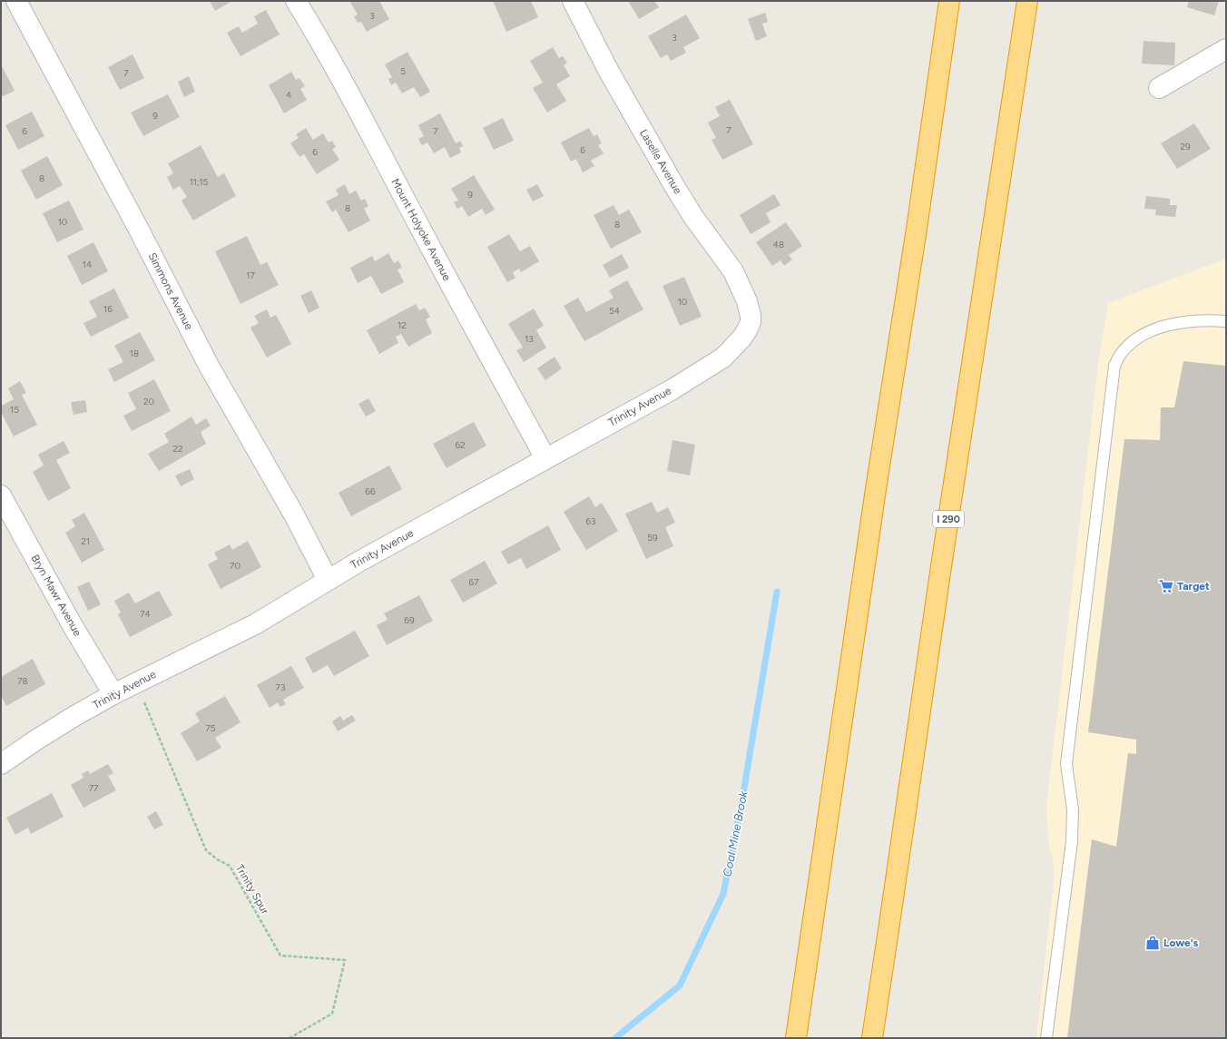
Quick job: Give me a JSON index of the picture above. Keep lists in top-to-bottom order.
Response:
{
  "streets": {
    "highway": ["I 290"],
    "street": [
      "Laselle Avenue",
      "Mount Holyoke Avenue",
      "Simmons Avenue",
      "Trinity Avenue",
      "Bryn Mawr Avenue"
    ],
    "path": ["Trinity Spur"]
  },
  "crossings": [
    ["Laselle Avenue", "Trinity Avenue"],
    ["Mount Holyoke Avenue", "Trinity Avenue"],
    ["Simmons Avenue", "Trinity Avenue"],
    ["Trinity Avenue", "Bryn Mawr Avenue"],
    ["Trinity Avenue", "Trinity Spur"]
  ],
  "water": ["Coal Mine Brook"],
  "places": {
    "supermarket": ["Target"],
    "shop": ["Lowe's"]
  },
  "house_numbers": [
    "3",
    "3",
    "5",
    "7",
    "4",
    "9",
    "7",
    "6",
    "7",
    "29",
    "6",
    "6",
    "8",
    "11;15",
    "9",
    "8",
    "10",
    "8",
    "48",
    "14",
    "17",
    "10",
    "16",
    "54",
    "12",
    "13",
    "18",
    "20",
    "15",
    "62",
    "22",
    "66",
    "63",
    "59",
    "21",
    "70",
    "67",
    "74",
    "69",
    "78",
    "73",
    "75",
    "77"
  ]
}
